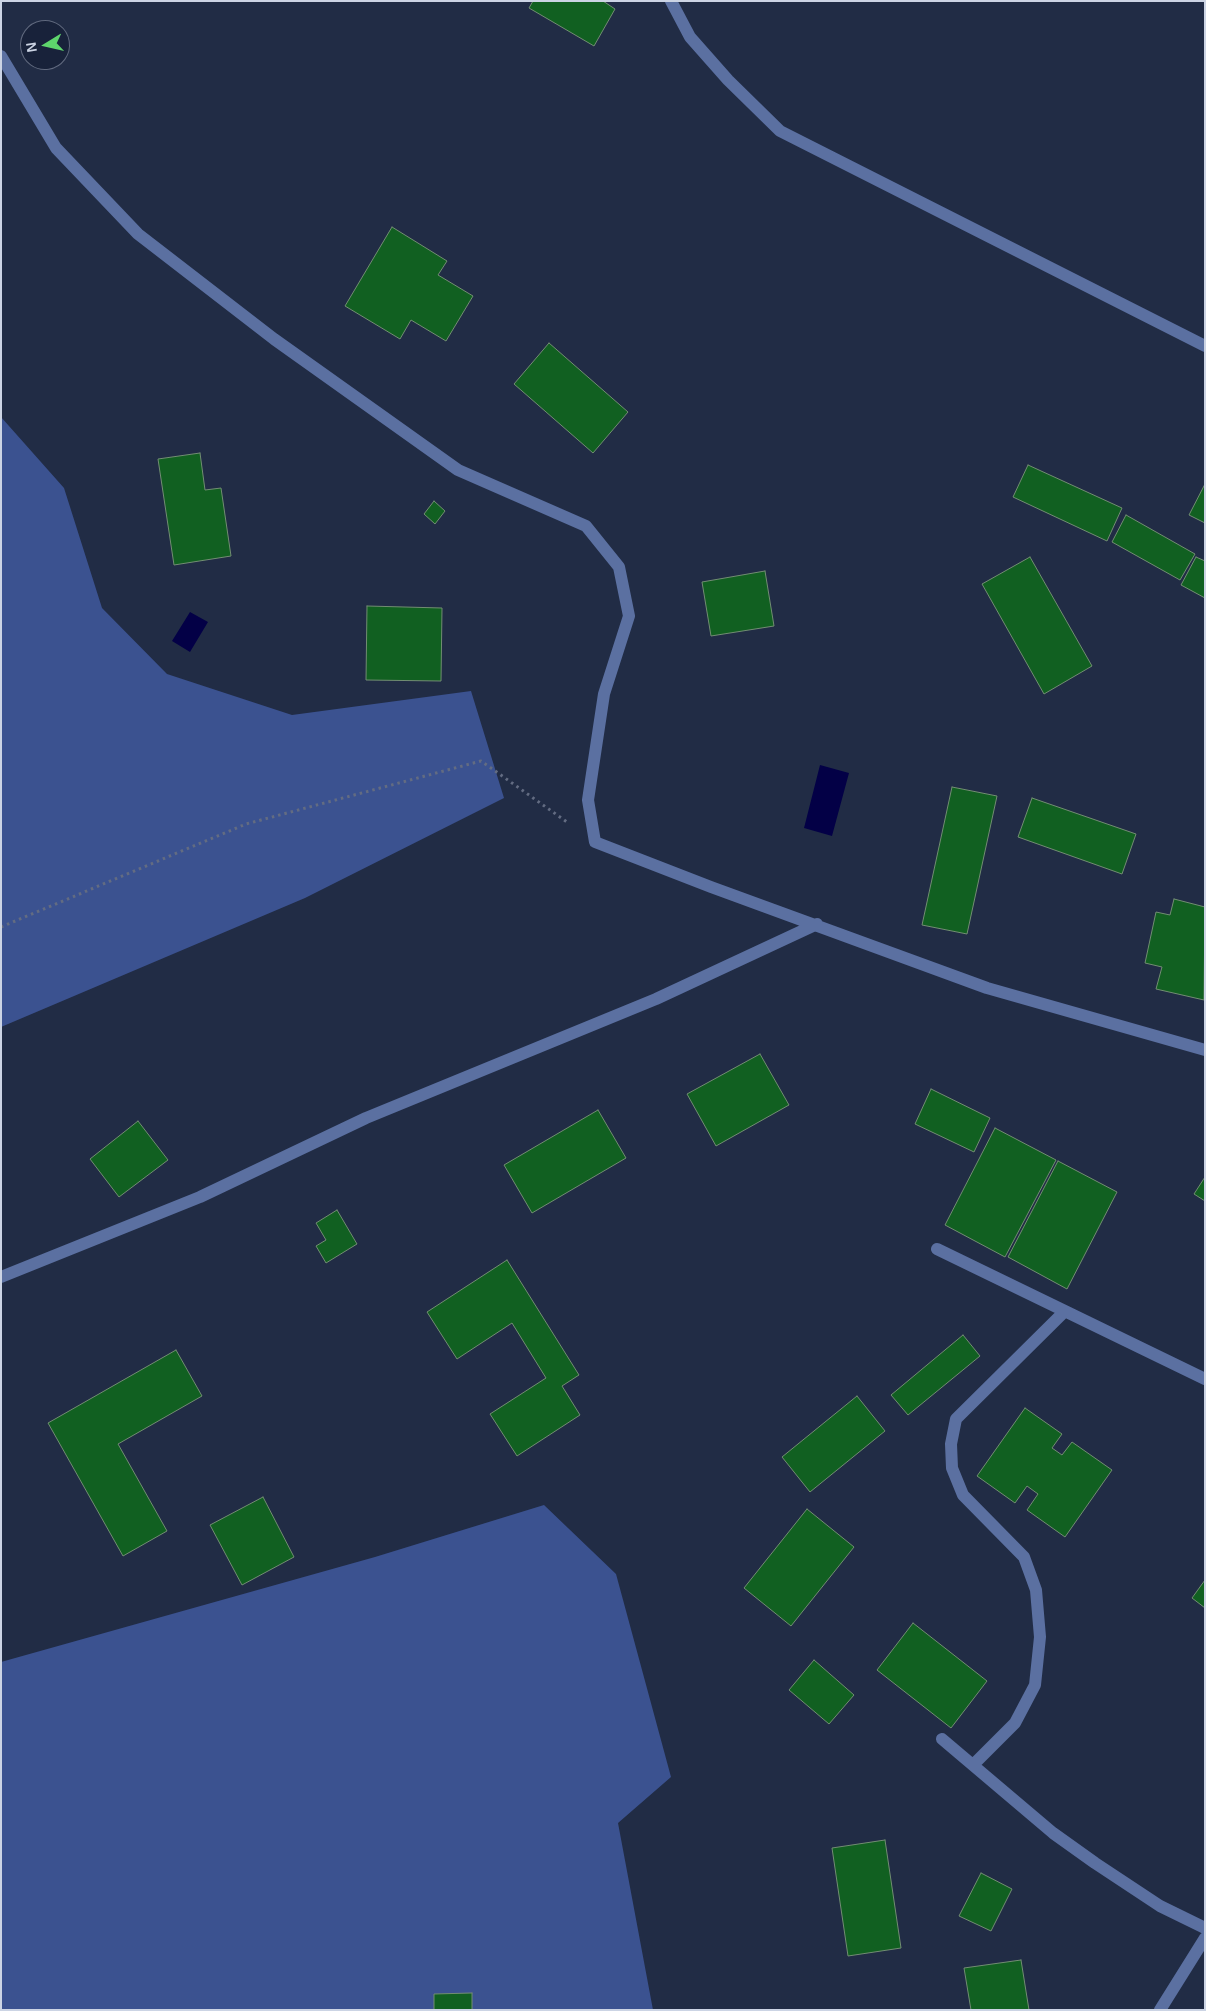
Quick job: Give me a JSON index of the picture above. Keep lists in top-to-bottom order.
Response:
{
  "north": "left"
}
